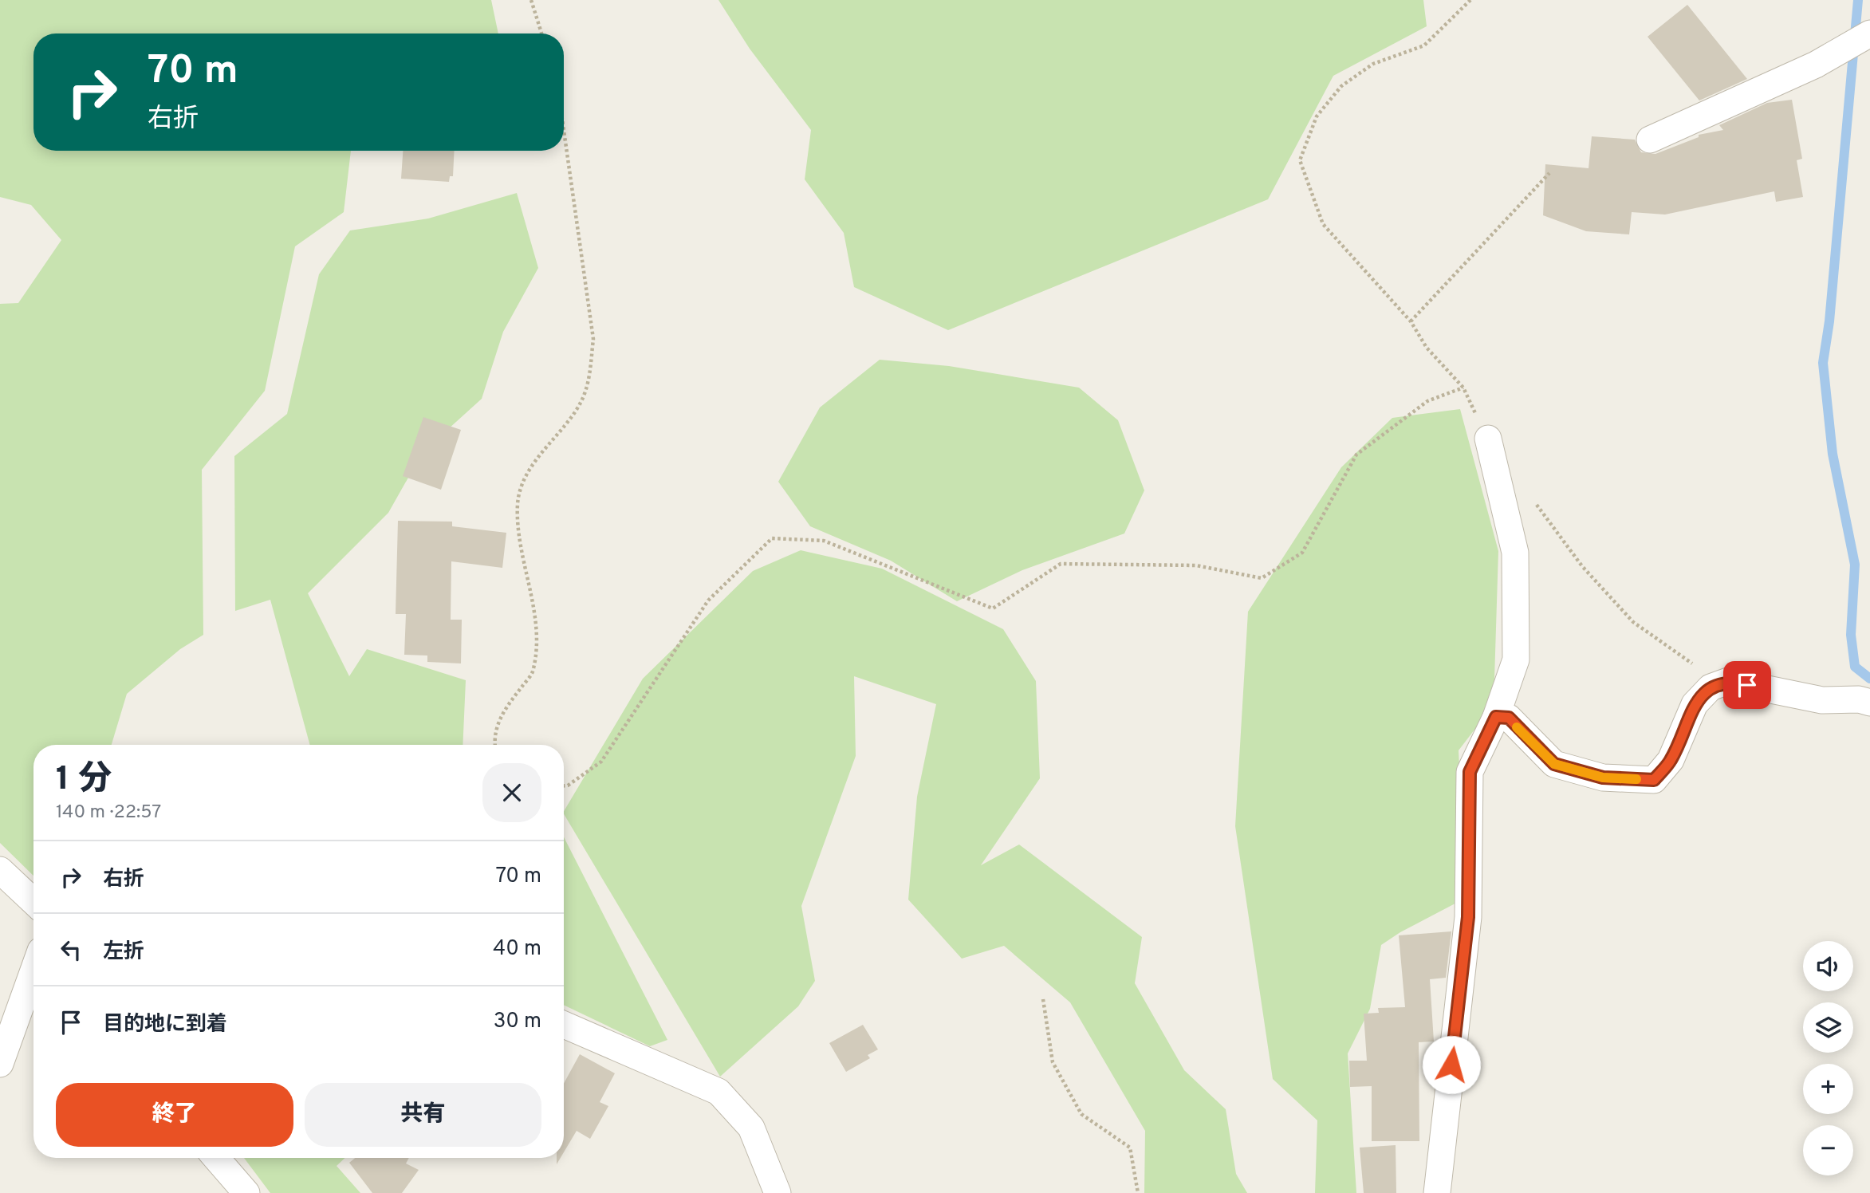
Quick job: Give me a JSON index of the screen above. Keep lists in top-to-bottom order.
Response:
{
  "page": {
    "turn": ["70 m", "右折"],
    "heading": ["1 分", "140 m · 22:57"],
    "list": [
      {
        "name": "右折",
        "value": "70 m"
      },
      {
        "name": "左折",
        "value": "40 m"
      },
      {
        "name": "目的地に到着",
        "value": "30 m"
      }
    ],
    "map_buttons": ["+", "−"],
    "buttons": ["終了", "共有"]
  }
}
